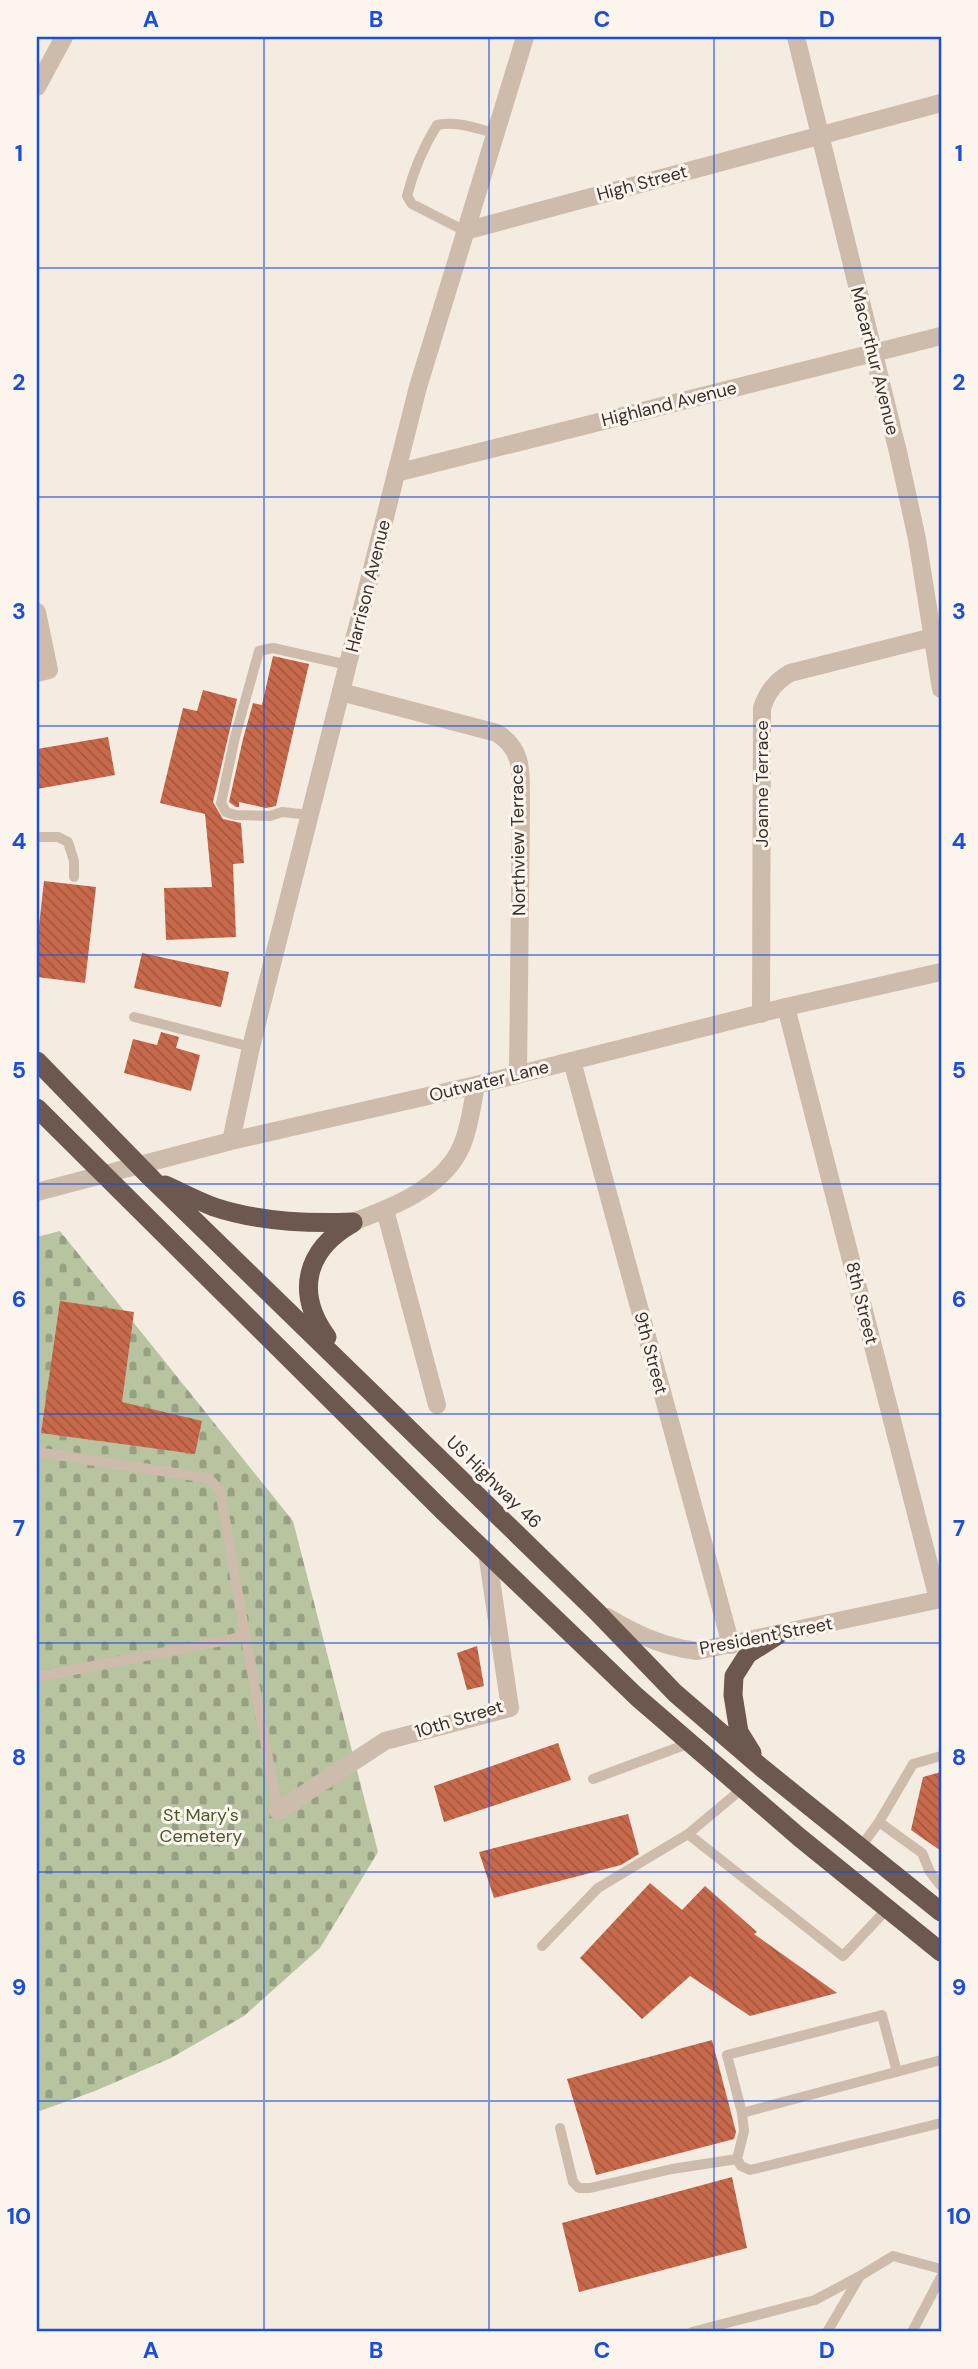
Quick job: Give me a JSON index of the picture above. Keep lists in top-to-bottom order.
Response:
{
  "streets": {
    "highway": ["US Highway 46"],
    "street": [
      "High Street",
      "Macarthur Avenue",
      "Highland Avenue",
      "Harrison Avenue",
      "Joanne Terrace",
      "Northview Terrace",
      "Outwater Lane",
      "8th Street",
      "9th Street",
      "President Street",
      "10th Street"
    ]
  },
  "crossings": [
    ["High Street", "Macarthur Avenue"],
    ["High Street", "Harrison Avenue"],
    ["Macarthur Avenue", "Highland Avenue"],
    ["Macarthur Avenue", "Joanne Terrace"],
    ["Highland Avenue", "Harrison Avenue"],
    ["Harrison Avenue", "Northview Terrace"],
    ["Harrison Avenue", "Outwater Lane"],
    ["Joanne Terrace", "Outwater Lane"],
    ["Northview Terrace", "Outwater Lane"],
    ["Outwater Lane", "8th Street"],
    ["Outwater Lane", "9th Street"],
    ["8th Street", "President Street"],
    ["9th Street", "President Street"],
    ["US Highway 46", "President Street"]
  ],
  "parks": ["St Mary's Cemetery"],
  "grid": {
    "columns": [
      "A",
      "B",
      "C",
      "D"
    ],
    "rows": [
      "1",
      "2",
      "3",
      "4",
      "5",
      "6",
      "7",
      "8",
      "9",
      "10"
    ]
  }
}
